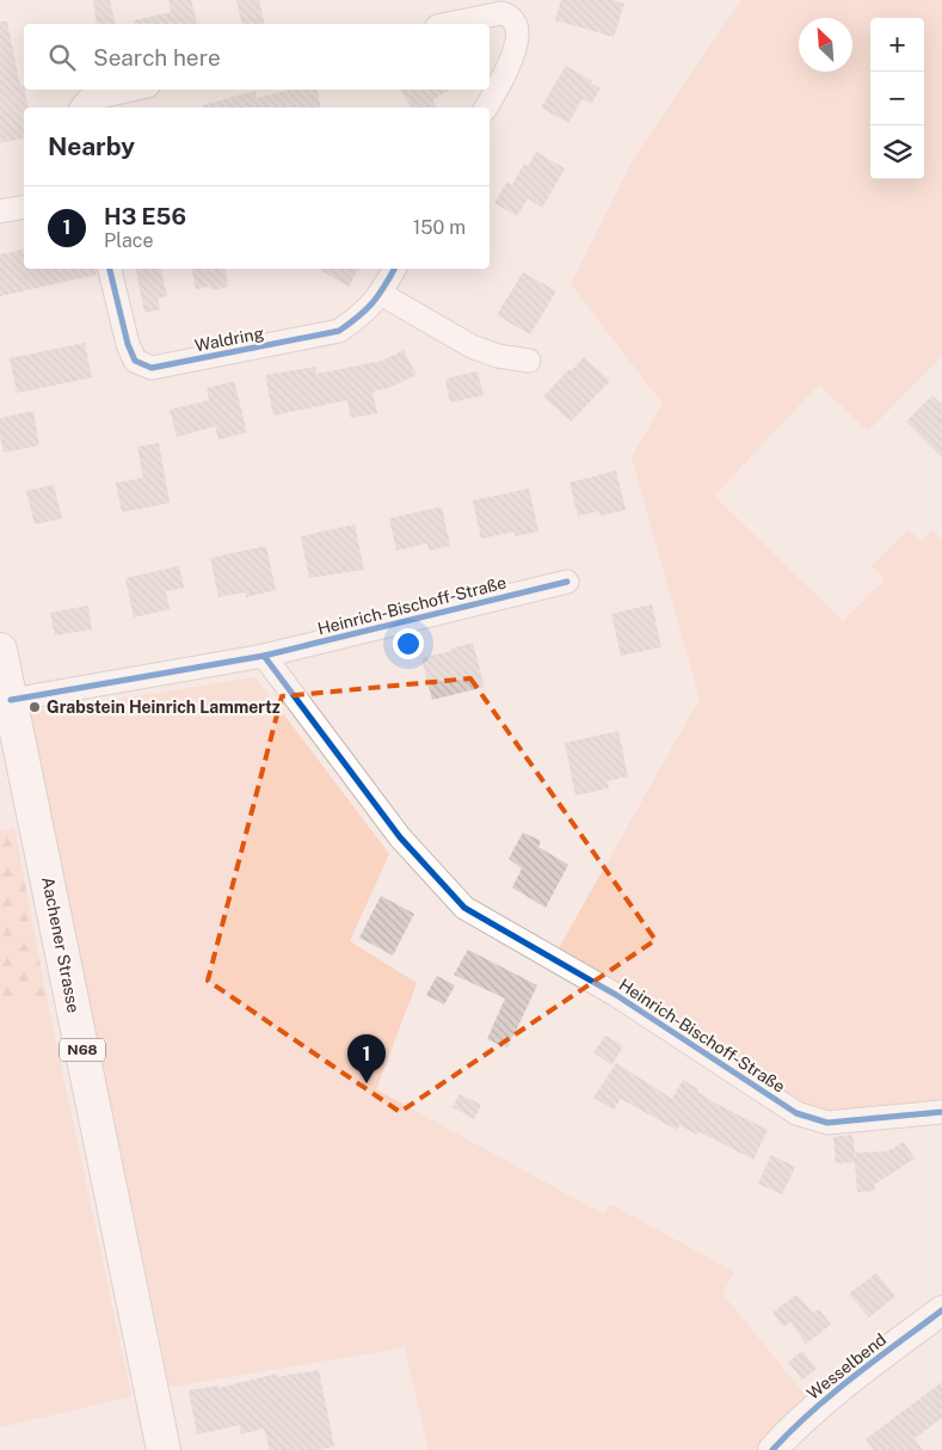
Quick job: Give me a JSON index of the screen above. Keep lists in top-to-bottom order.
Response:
{
  "streets": {
    "main road": ["Aachener Strasse", "N68"],
    "street": ["Waldring", "Heinrich-Bischoff-Straße", "Wesselbend"]
  },
  "crossings": [
    ["Heinrich-Bischoff-Straße", "Aachener Strasse"]
  ],
  "places": ["Grabstein Heinrich Lammertz"],
  "north": "top left",
  "page": {
    "map_buttons": ["+", "−"],
    "search": "Search here",
    "heading": "Nearby",
    "list": [
      {
        "mark": "1",
        "name": "H3 E56",
        "note": "Place",
        "value": "150 m"
      }
    ],
    "pins": "1"
  }
}
